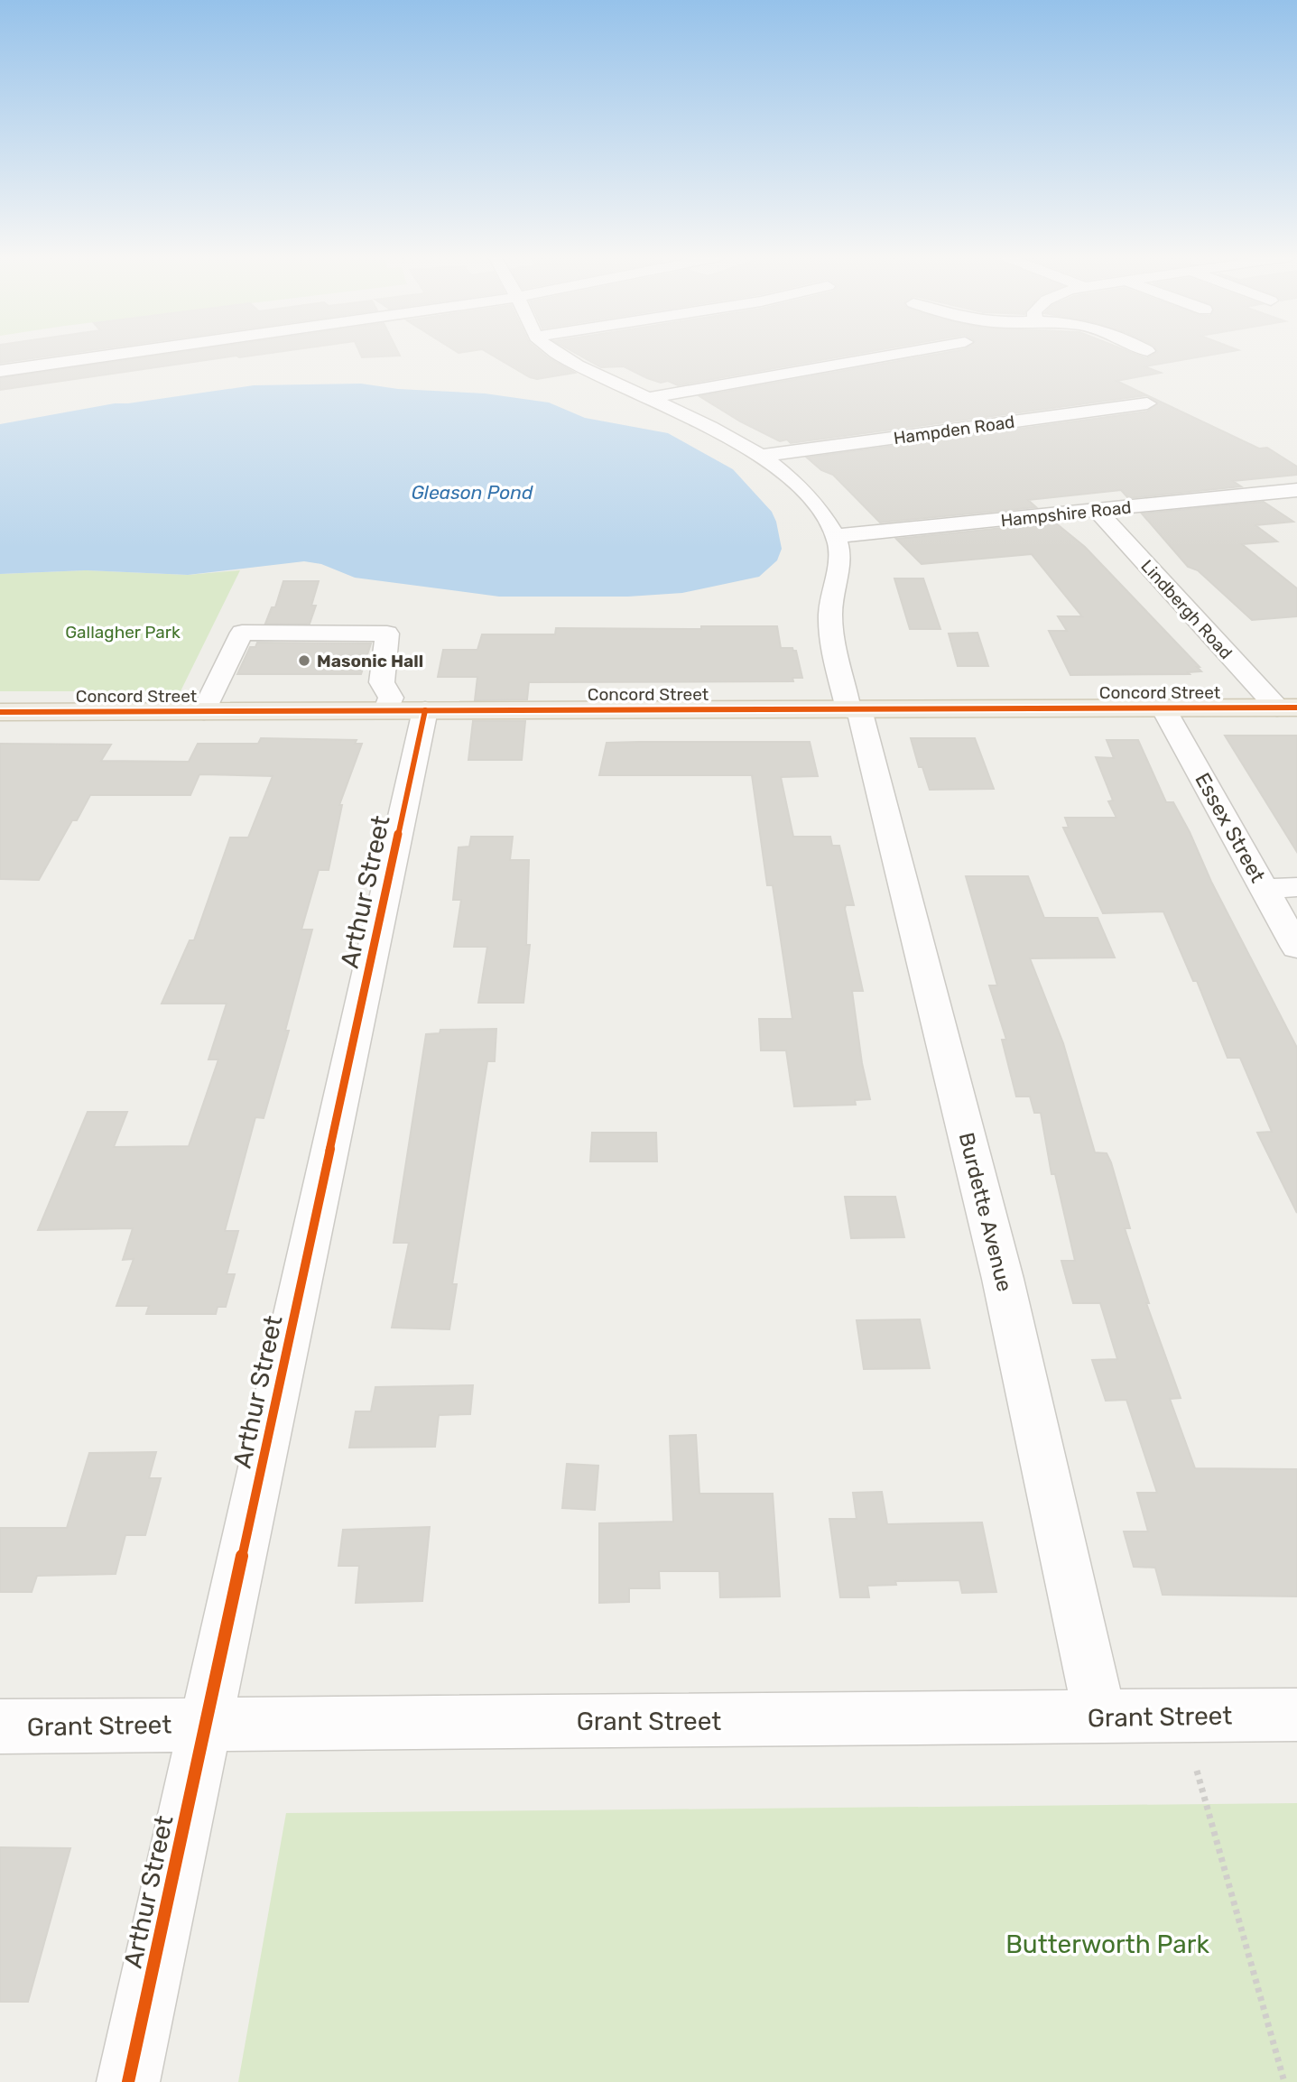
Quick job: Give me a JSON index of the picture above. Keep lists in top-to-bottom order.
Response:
{
  "streets": {
    "main road": ["Concord Street"],
    "street": [
      "Hampden Road",
      "Hampshire Road",
      "Lindbergh Road",
      "Essex Street",
      "Arthur Street",
      "Burdette Avenue",
      "Grant Street"
    ]
  },
  "crossings": [
    ["Hampshire Road", "Lindbergh Road"],
    ["Hampshire Road", "Burdette Avenue"],
    ["Lindbergh Road", "Concord Street"],
    ["Concord Street", "Essex Street"],
    ["Concord Street", "Arthur Street"],
    ["Concord Street", "Burdette Avenue"],
    ["Arthur Street", "Grant Street"],
    ["Burdette Avenue", "Grant Street"]
  ],
  "water": ["Gleason Pond"],
  "parks": ["Gallagher Park", "Butterworth Park"],
  "places": ["Masonic Hall"]
}
